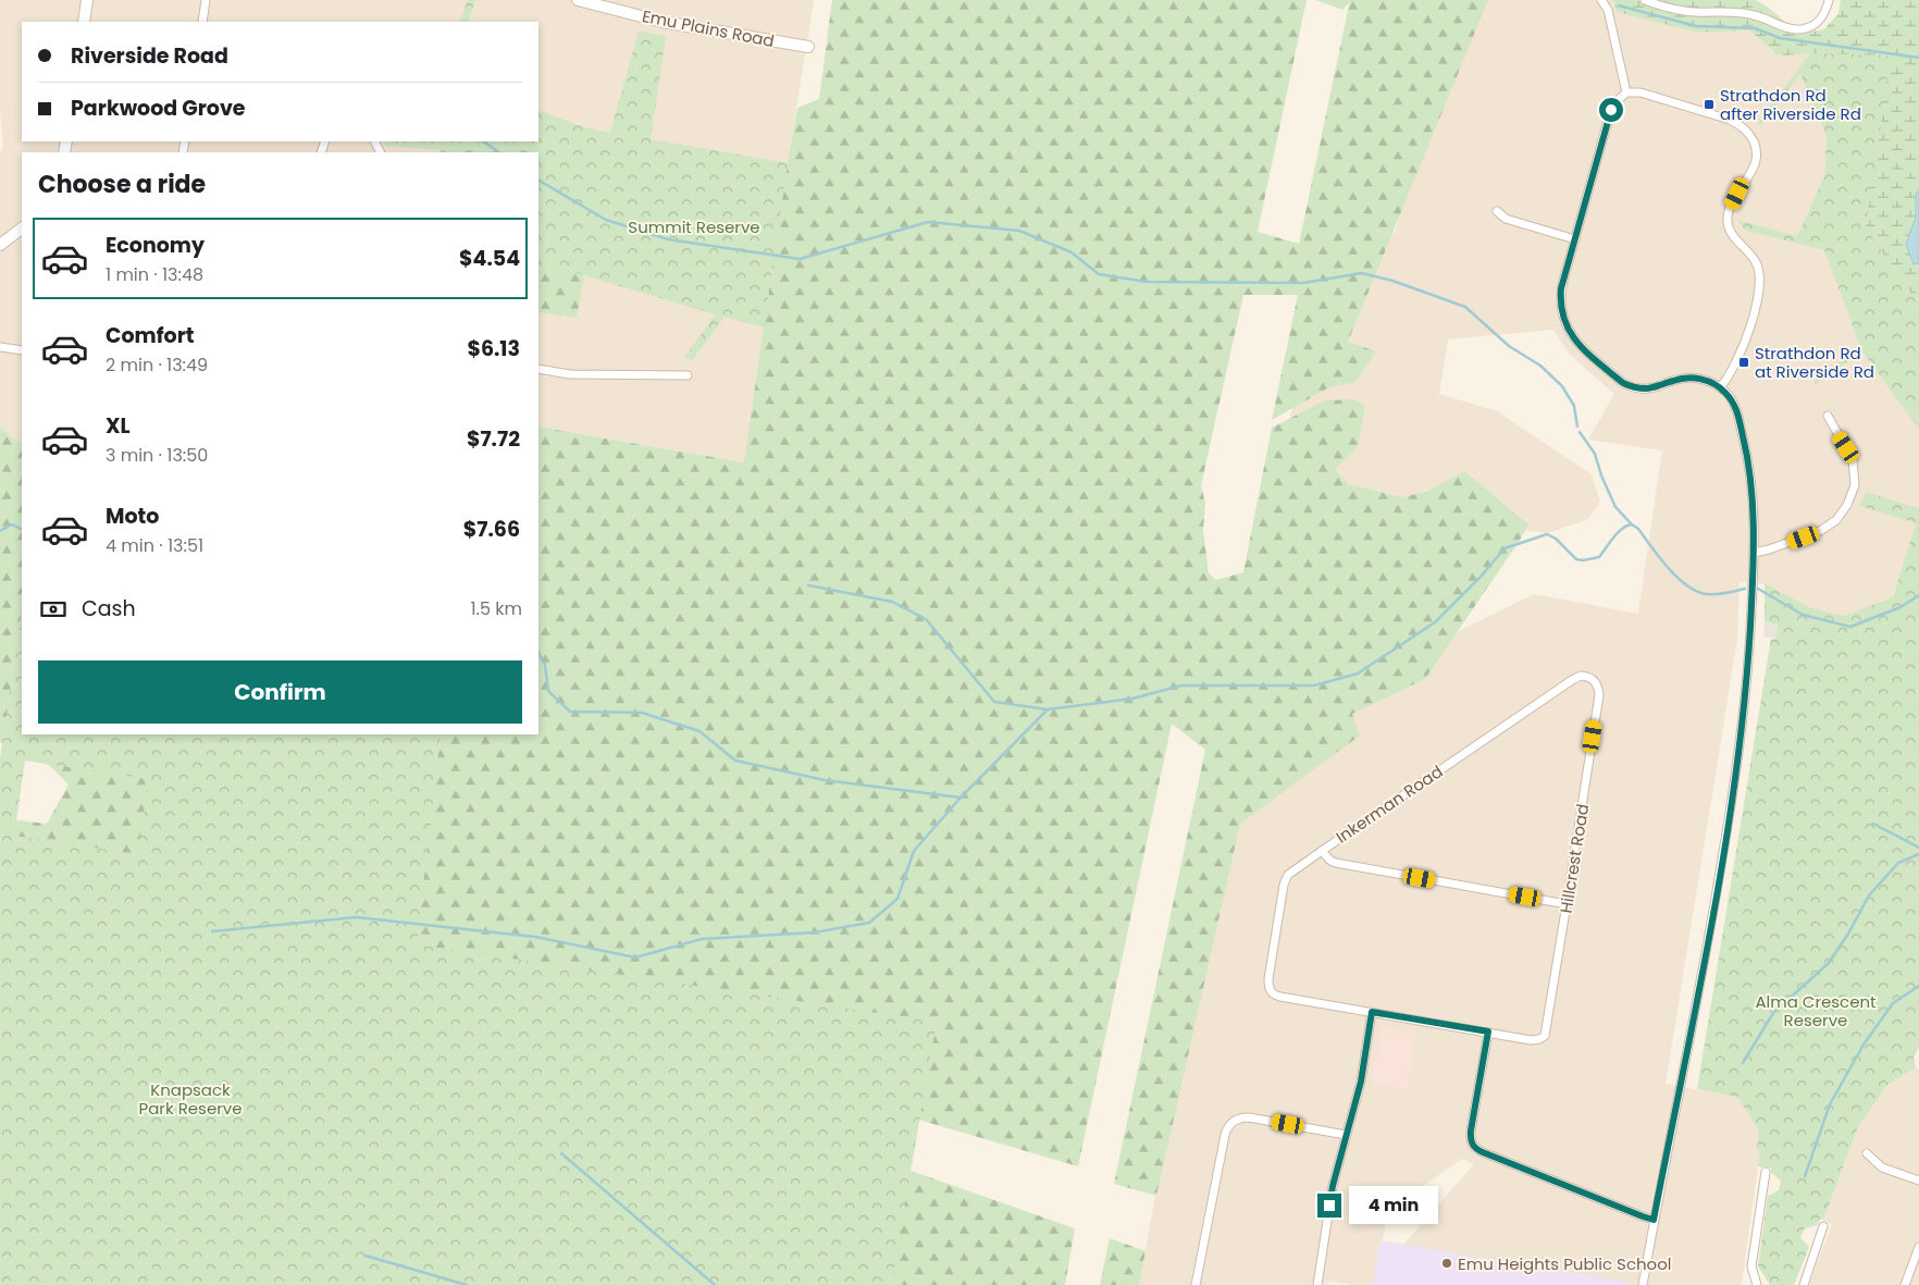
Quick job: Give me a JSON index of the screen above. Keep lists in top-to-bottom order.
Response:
{
  "streets": {
    "street": ["Emu Plains Road", "Inkerman Road", "Hillcrest Road"]
  },
  "crossings": [
    ["Inkerman Road", "Hillcrest Road"]
  ],
  "parks": ["Summit Reserve", "Alma Crescent Reserve", "Knapsack Park Reserve"],
  "places": {
    "transit": ["Strathdon Rd after Riverside Rd", "Strathdon Rd at Riverside Rd"],
    "other": ["Emu Heights Public School"]
  },
  "page": {
    "banner": ["Riverside Road", "Parkwood Grove"],
    "heading": "Choose a ride",
    "list": [
      {
        "name": "Economy",
        "note": "1 min · 13:48",
        "value": "$4.54"
      },
      {
        "name": "Comfort",
        "note": "2 min · 13:49",
        "value": "$6.13"
      },
      {
        "name": "XL",
        "note": "3 min · 13:50",
        "value": "$7.72"
      },
      {
        "name": "Moto",
        "note": "4 min · 13:51",
        "value": "$7.66"
      }
    ],
    "pay": ["Cash", "1.5 km"],
    "buttons": "Confirm",
    "bubble": "4 min"
  }
}
